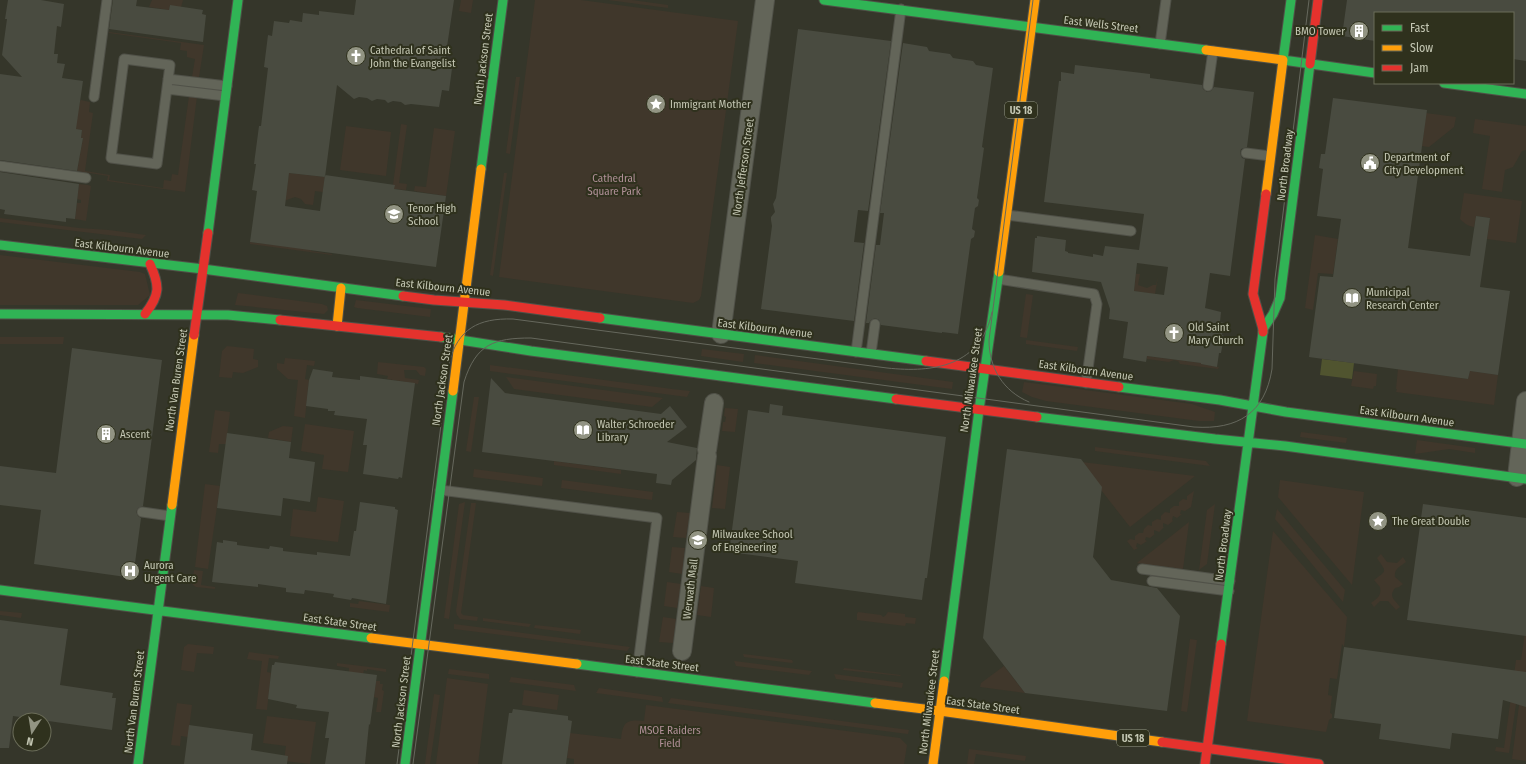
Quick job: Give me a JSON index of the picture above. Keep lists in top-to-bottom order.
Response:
{
  "streets": {
    "main road": [
      "East Wells Street",
      "North Jackson Street",
      "US 18",
      "North Broadway",
      "East Kilbourn Avenue",
      "North Van Buren Street",
      "North Milwaukee Street",
      "East State Street"
    ],
    "street": ["North Jefferson Street", "Werwath Mall"]
  },
  "crossings": [
    ["East Wells Street", "North Broadway"],
    ["East Wells Street", "North Milwaukee Street"],
    ["North Jackson Street", "East Kilbourn Avenue"],
    ["North Jackson Street", "East State Street"],
    ["North Broadway", "East Kilbourn Avenue"],
    ["North Broadway", "East State Street"],
    ["North Jefferson Street", "East Kilbourn Avenue"],
    ["East Kilbourn Avenue", "North Van Buren Street"],
    ["East Kilbourn Avenue", "North Milwaukee Street"],
    ["North Van Buren Street", "East State Street"],
    ["North Milwaukee Street", "East State Street"]
  ],
  "parks": ["Cathedral Square Park", "MSOE Raiders Field"],
  "places": {
    "building": ["BMO Tower", "Ascent"],
    "church": ["Cathedral of Saint John the Evangelist", "Old Saint Mary Church"],
    "place": ["Immigrant Mother", "The Great Double"],
    "public building": ["Department of City Development"],
    "school or university": ["Tenor High School", "Milwaukee School of Engineering"],
    "library": ["Municipal Research Center", "Walter Schroeder Library"],
    "hospital": ["Aurora Urgent Care"]
  },
  "legend": ["Fast", "Slow", "Jam"],
  "north": "bottom"
}
